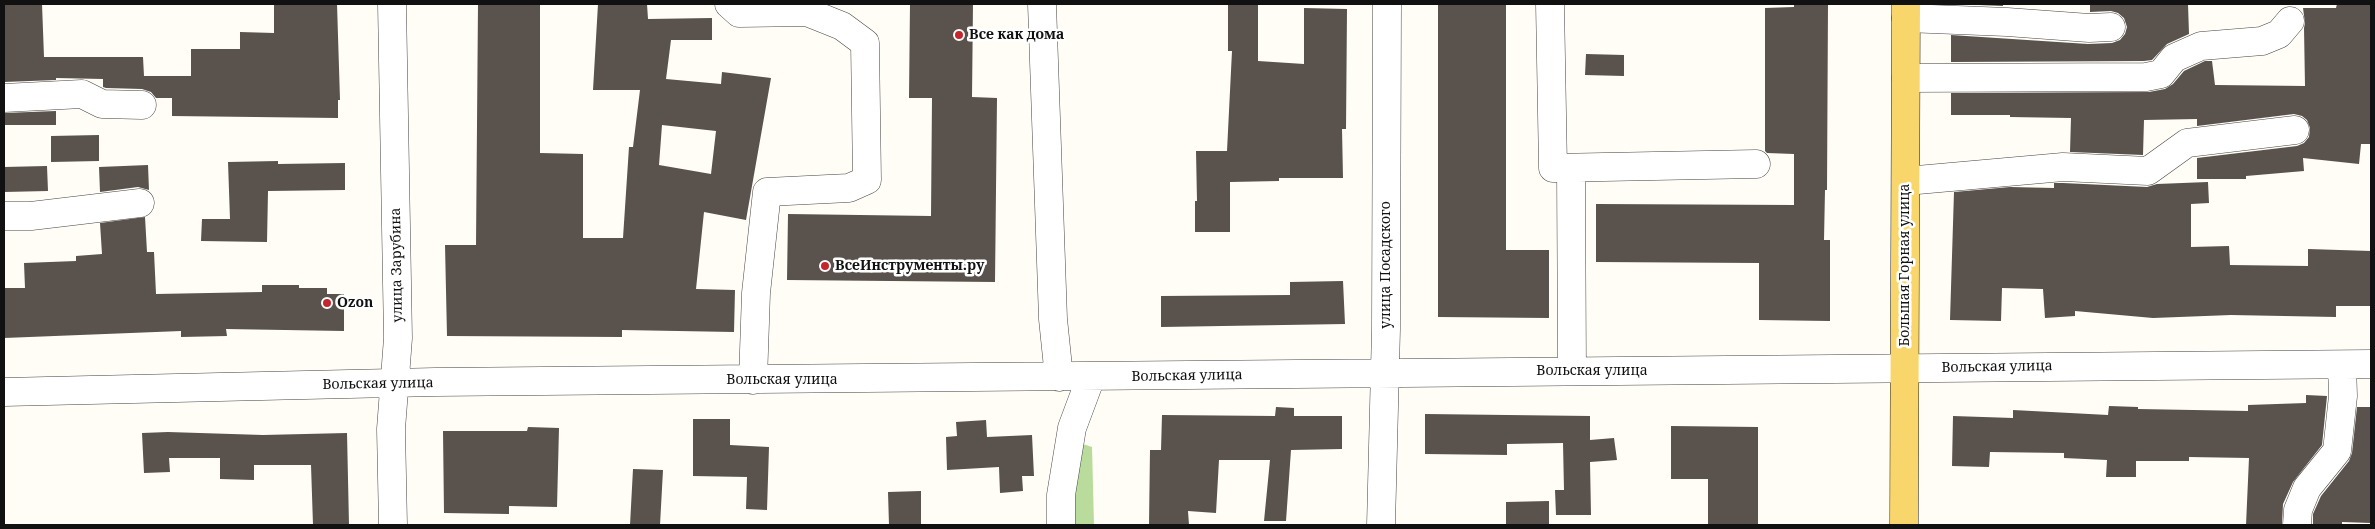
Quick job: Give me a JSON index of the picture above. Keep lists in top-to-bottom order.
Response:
{
  "streets": {
    "main road": ["Большая Горная улица"],
    "street": ["улица Зарубина", "улица Посадского", "Вольская улица"]
  },
  "crossings": [
    ["улица Зарубина", "Вольская улица"],
    ["улица Посадского", "Вольская улица"],
    ["Большая Горная улица", "Вольская улица"]
  ],
  "places": ["Все как дома", "ВсеИнструменты.ру", "Ozon"]
}
